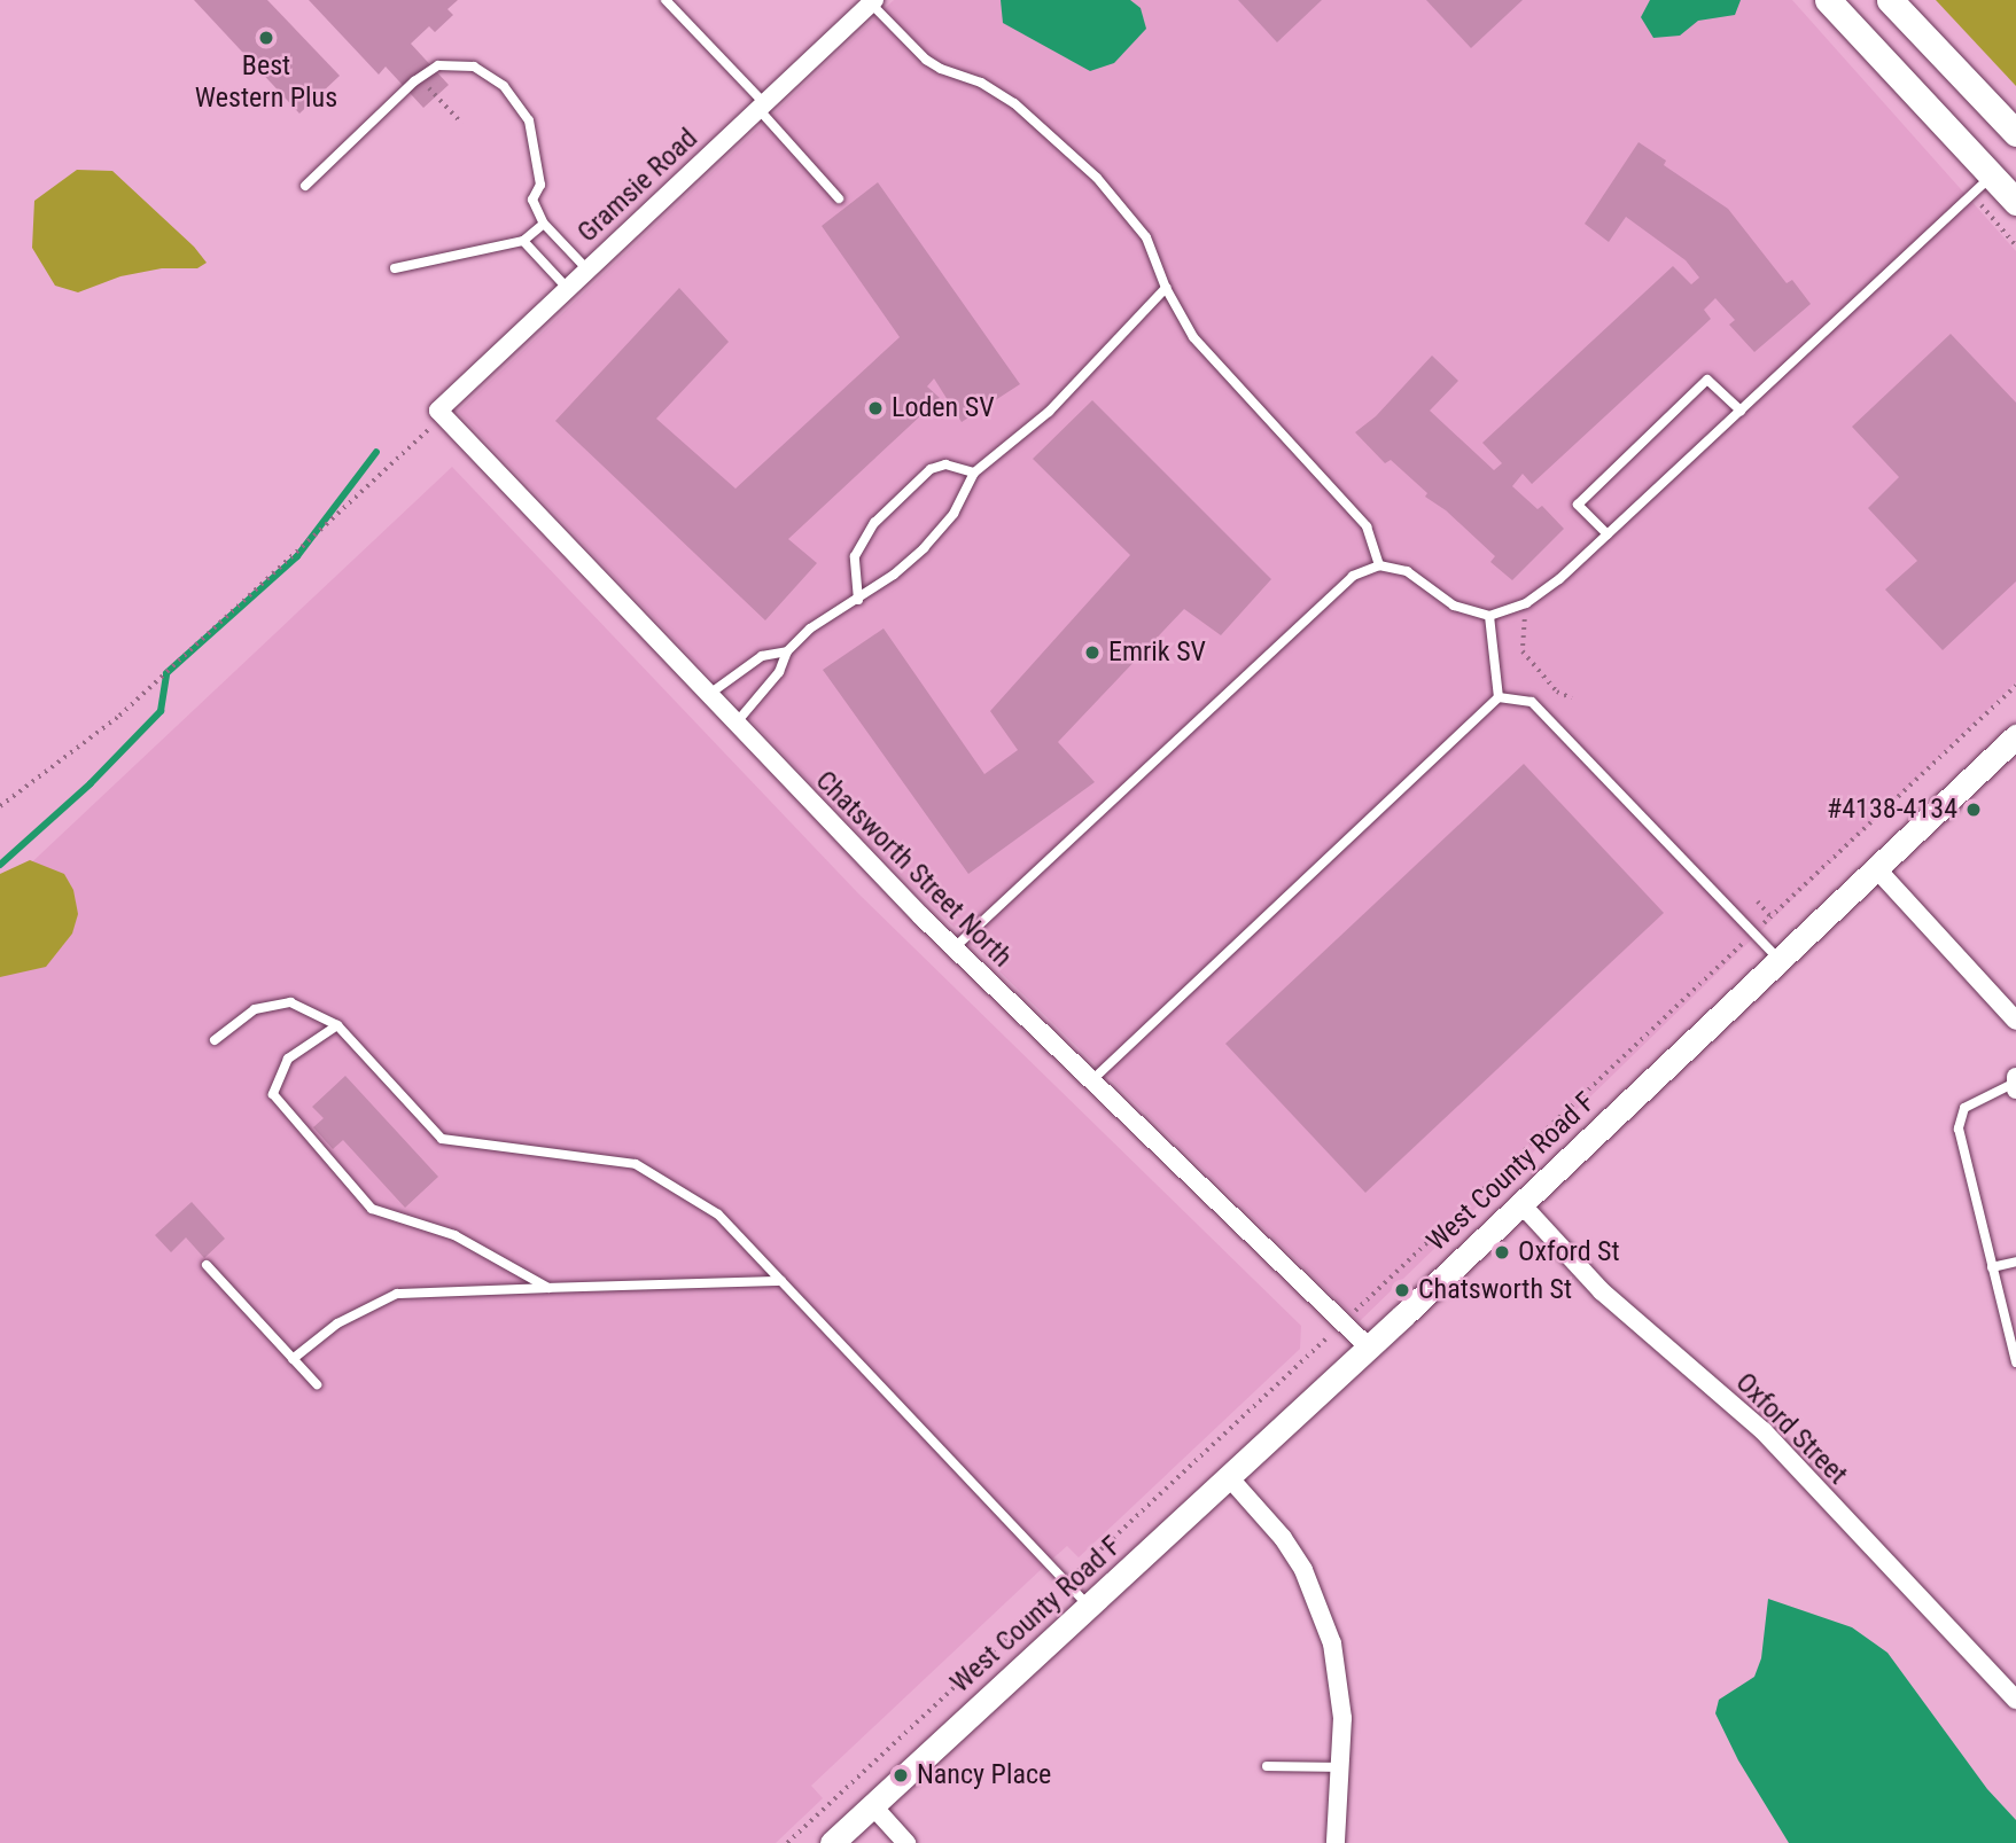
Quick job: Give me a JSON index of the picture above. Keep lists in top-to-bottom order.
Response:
{
  "streets": {
    "street": [
      "Gramsie Road",
      "Chatsworth Street North",
      "West County Road F",
      "Oxford Street"
    ]
  },
  "crossings": [
    ["Gramsie Road", "Chatsworth Street North"],
    ["Chatsworth Street North", "West County Road F"],
    ["West County Road F", "Oxford Street"]
  ],
  "places": [
    "Best Western Plus",
    "Loden SV",
    "Emrik SV",
    "#4138-4134",
    "Oxford St",
    "Chatsworth St",
    "Nancy Place"
  ]
}
